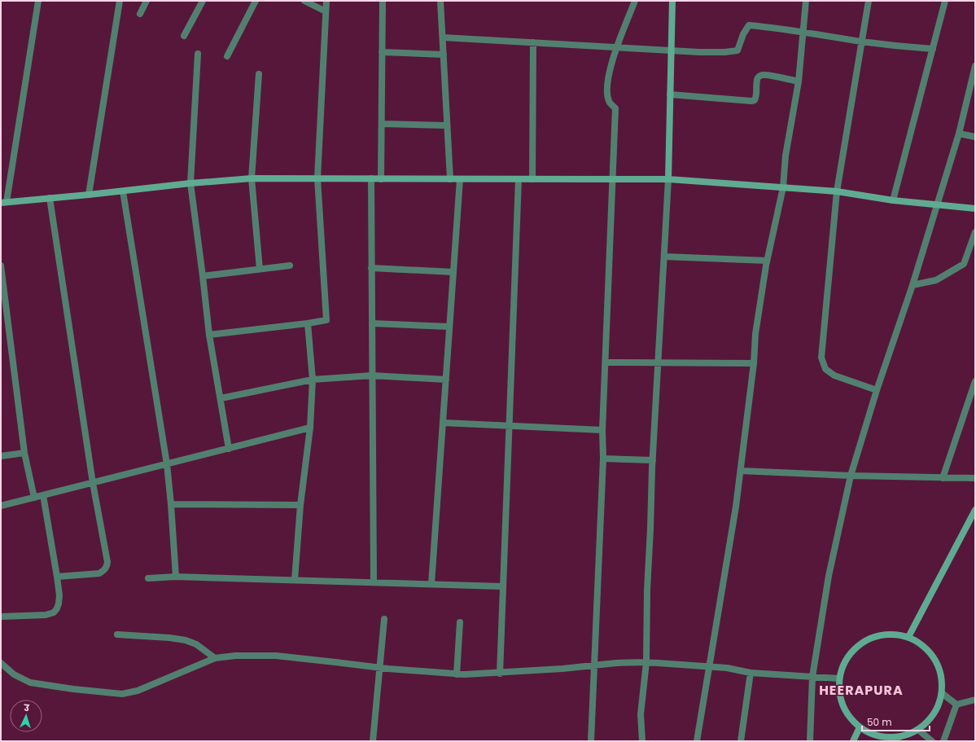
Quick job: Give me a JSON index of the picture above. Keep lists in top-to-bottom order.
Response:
{
  "districts": ["HEERAPURA"],
  "scale_bar": "50 m",
  "north": "top"
}
